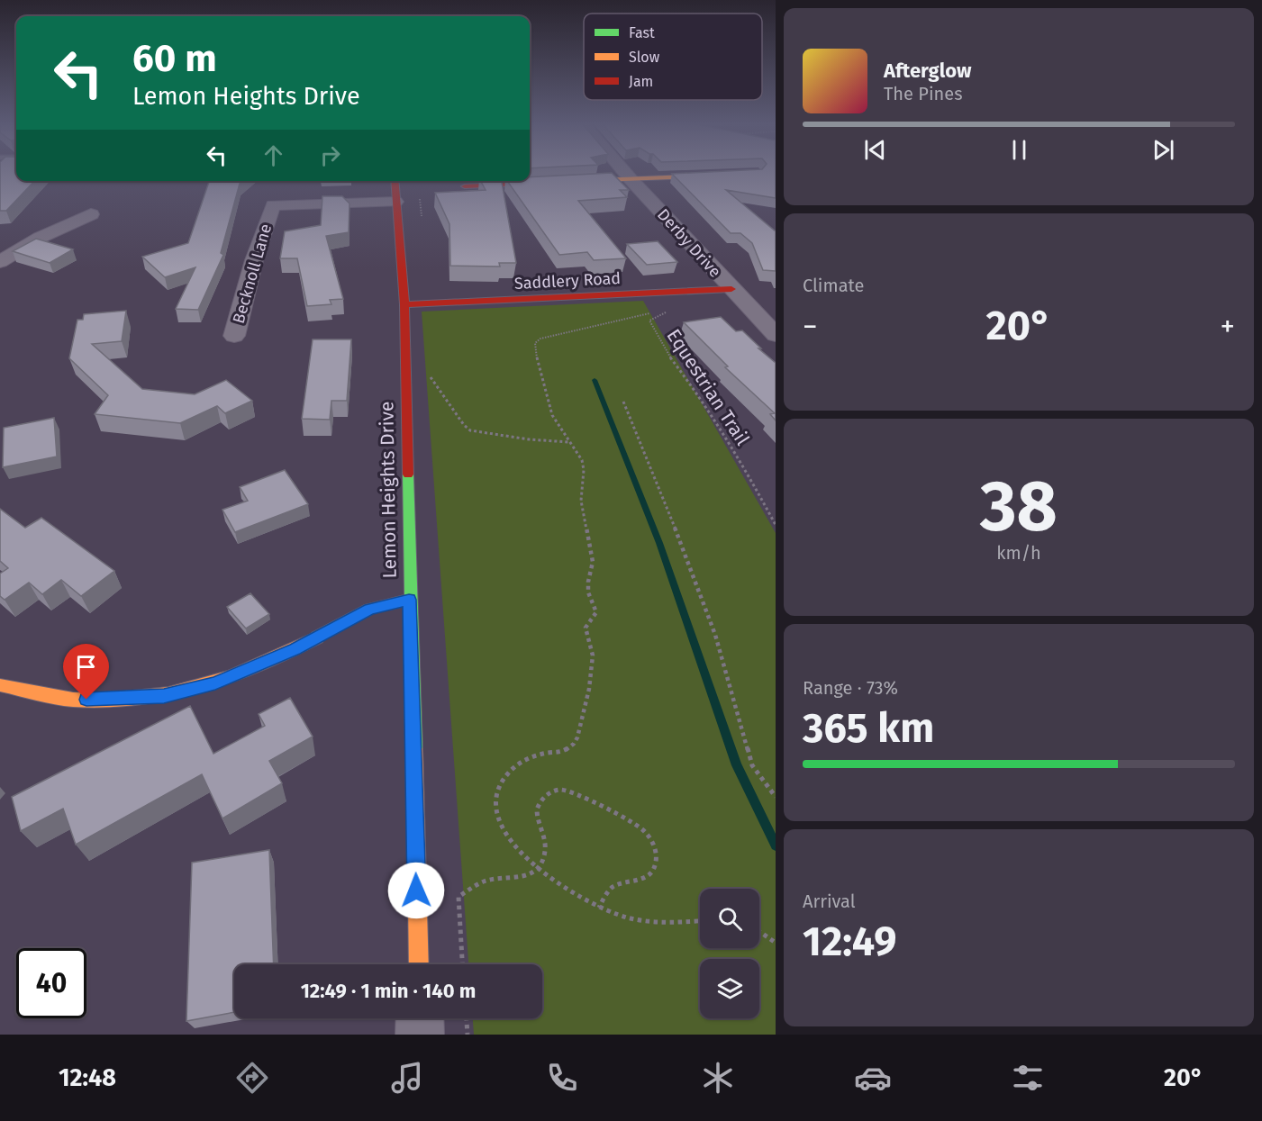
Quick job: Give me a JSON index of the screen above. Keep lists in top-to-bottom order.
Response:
{
  "streets": {
    "street": [
      "Derby Drive",
      "Becknoll Lane",
      "Saddlery Road",
      "Lemon Heights Drive"
    ],
    "path": ["Equestrian Trail"]
  },
  "crossings": [
    ["Derby Drive", "Saddlery Road"],
    ["Becknoll Lane", "Lemon Heights Drive"],
    ["Saddlery Road", "Lemon Heights Drive"]
  ],
  "legend": ["Fast", "Slow", "Jam"],
  "page": {
    "turn": ["60 m", "Lemon Heights Drive"],
    "song": ["Afterglow", "The Pines"],
    "tile": [
      "Climate",
      ["38", "km/h"],
      ["Range · 73%", "365 km"],
      ["Arrival", "12:49"]
    ],
    "heat": ["−", "20°", "+"],
    "limit": "40",
    "trip": "12:49 · 1 min · 140 m",
    "tabs": ["12:48", "20°"]
  }
}
